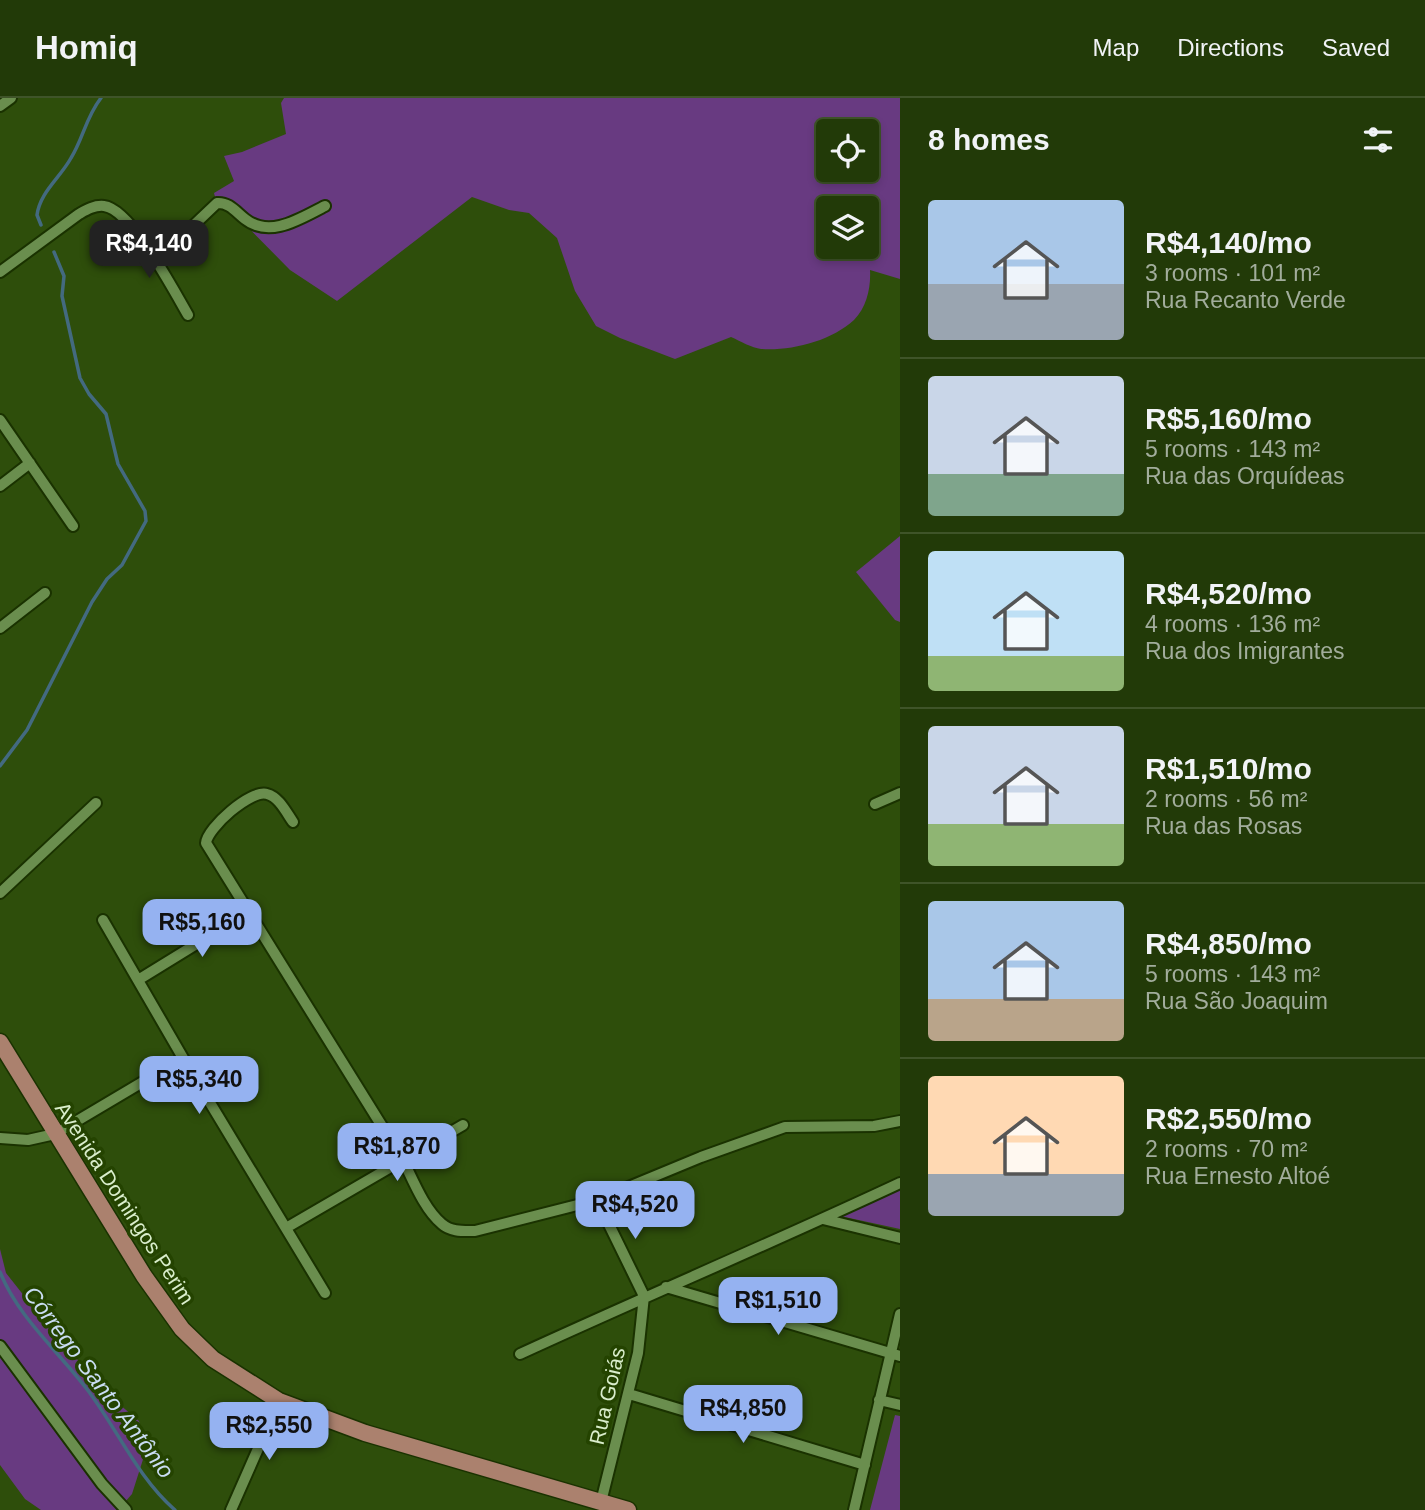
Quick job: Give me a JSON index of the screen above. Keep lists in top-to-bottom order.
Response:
{
  "streets": {
    "main road": ["Avenida Domingos Perim"],
    "street": ["Rua Goiás"]
  },
  "crossings": [
    ["Avenida Domingos Perim", "Rua Goiás"]
  ],
  "water": ["Córrego Santo Antônio"],
  "page": {
    "header": "Homiq",
    "nav": ["Map", "Directions", "Saved"],
    "heading": "8 homes",
    "list": [
      {
        "name": "R$4,140/mo",
        "note": "3 rooms · 101 m² · Rua Recanto Verde"
      },
      {
        "name": "R$5,160/mo",
        "note": "5 rooms · 143 m² · Rua das Orquídeas"
      },
      {
        "name": "R$4,520/mo",
        "note": "4 rooms · 136 m² · Rua dos Imigrantes"
      },
      {
        "name": "R$1,510/mo",
        "note": "2 rooms · 56 m² · Rua das Rosas"
      },
      {
        "name": "R$4,850/mo",
        "note": "5 rooms · 143 m² · Rua São Joaquim"
      },
      {
        "name": "R$2,550/mo",
        "note": "2 rooms · 70 m² · Rua Ernesto Altoé"
      }
    ],
    "price": [
      "R$4,140",
      "R$5,160",
      "R$5,340",
      "R$1,870",
      "R$4,520",
      "R$1,510",
      "R$4,850",
      "R$2,550"
    ]
  }
}
